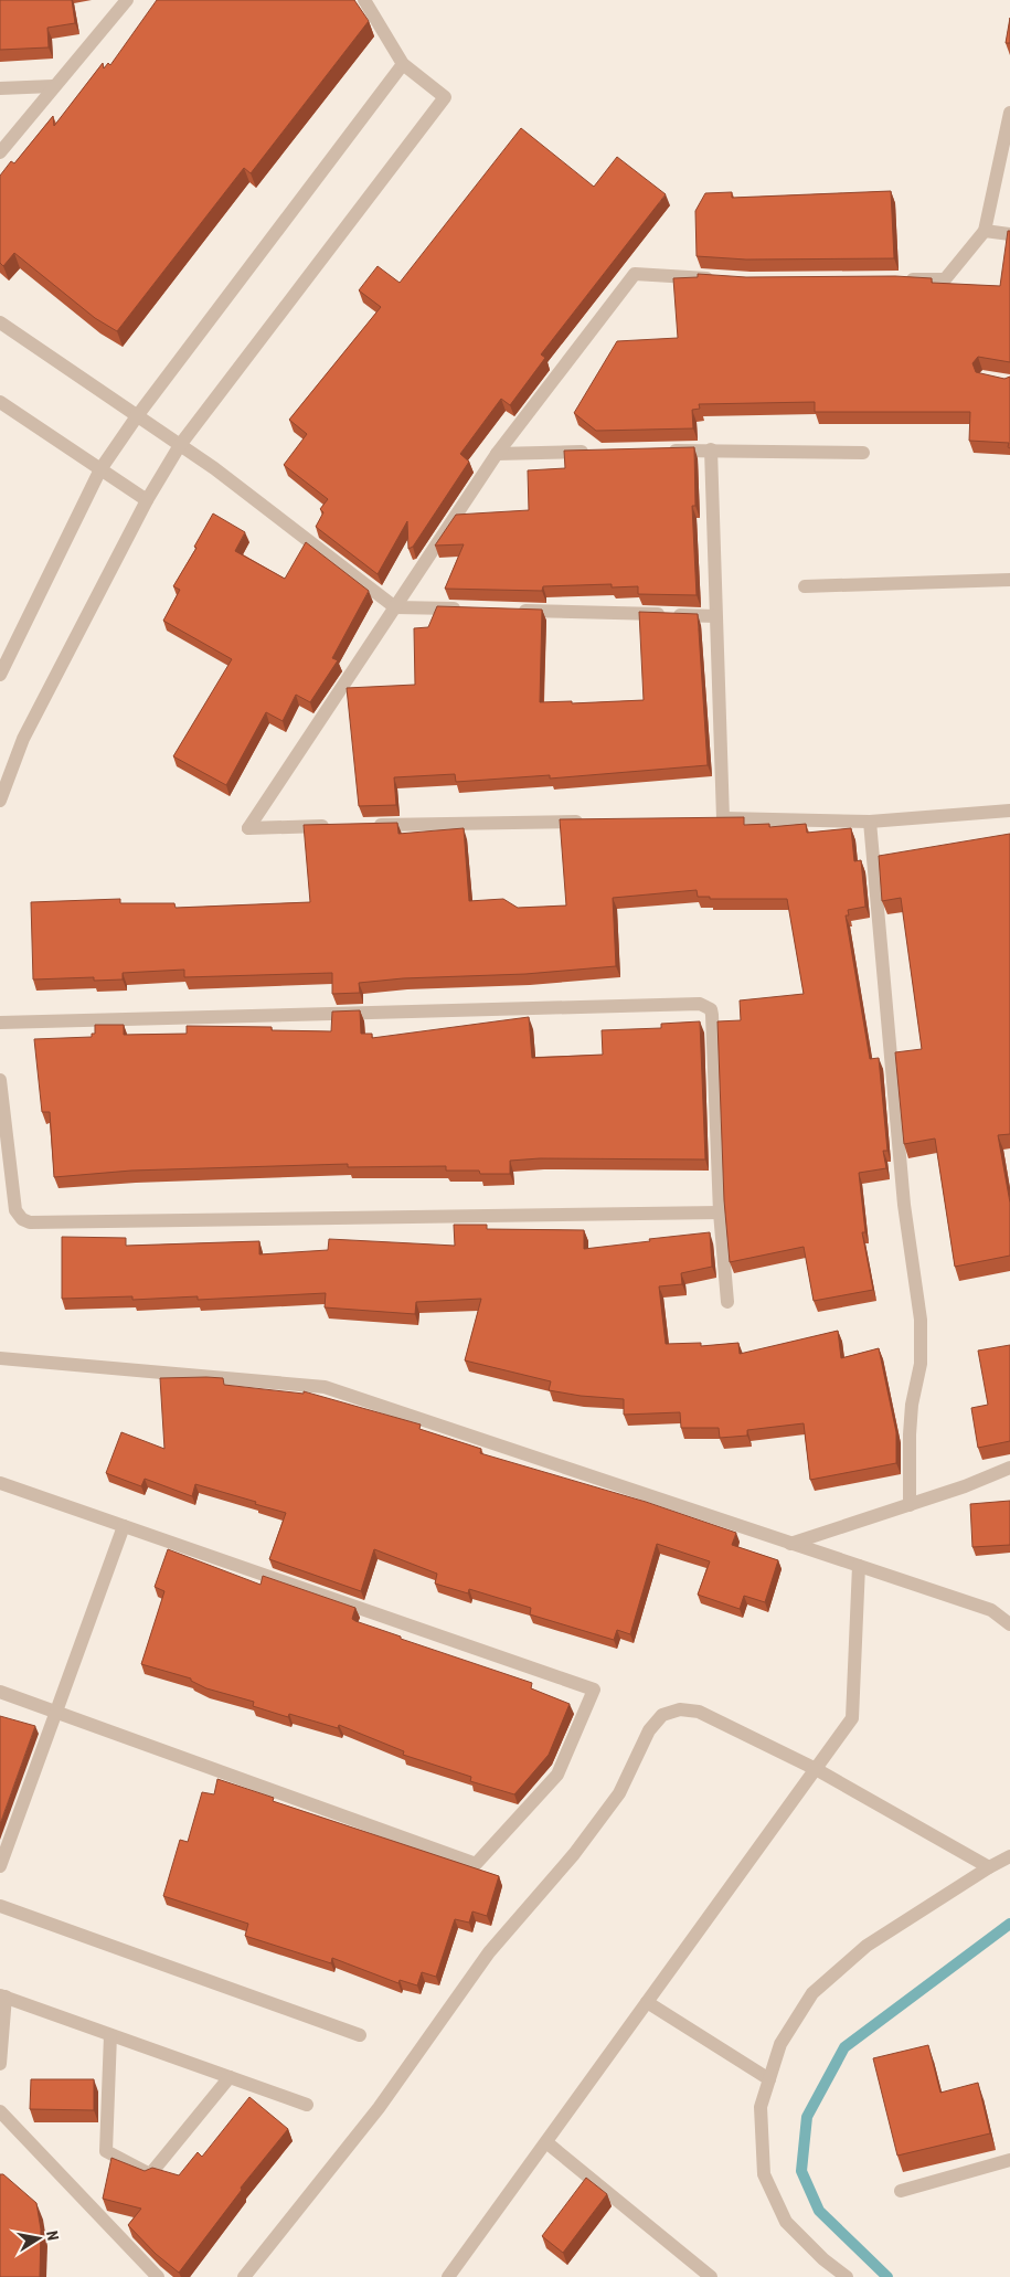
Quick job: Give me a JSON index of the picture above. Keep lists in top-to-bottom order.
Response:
{
  "north": "right"
}
